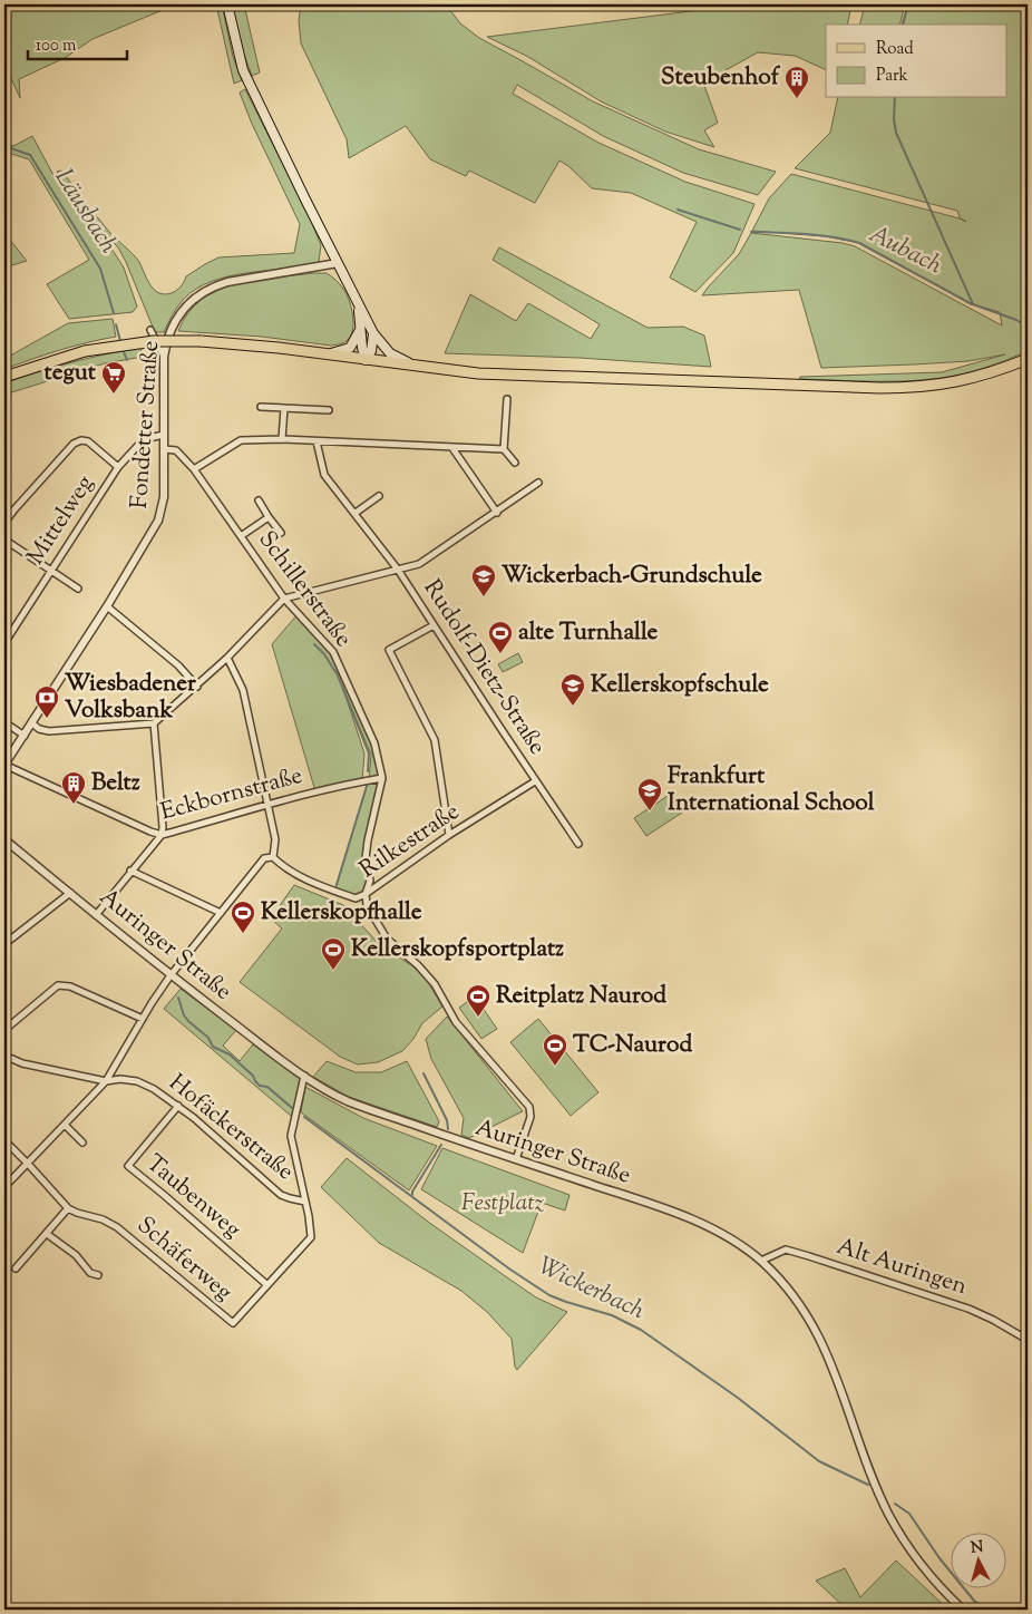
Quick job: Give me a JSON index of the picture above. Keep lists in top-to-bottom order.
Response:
{
  "streets": {
    "street": [
      "Fondetter Straße",
      "Mittelweg",
      "Schillerstraße",
      "Rudolf-Dietz-Straße",
      "Eckbornstraße",
      "Rilkestraße",
      "Auringer Straße",
      "Hofäckerstraße",
      "Taubenweg",
      "Schäferweg",
      "Alt Auringen"
    ]
  },
  "crossings": [
    ["Fondetter Straße", "Mittelweg"],
    ["Fondetter Straße", "Schillerstraße"],
    ["Fondetter Straße", "Eckbornstraße"],
    ["Schillerstraße", "Eckbornstraße"],
    ["Schillerstraße", "Rilkestraße"],
    ["Schillerstraße", "Auringer Straße"],
    ["Rudolf-Dietz-Straße", "Rilkestraße"],
    ["Auringer Straße", "Schäferweg"],
    ["Auringer Straße", "Alt Auringen"],
    ["Hofäckerstraße", "Taubenweg"],
    ["Hofäckerstraße", "Schäferweg"],
    ["Taubenweg", "Schäferweg"]
  ],
  "water": ["Läusbach", "Aubach", "Wickerbach"],
  "parks": ["Festplatz"],
  "places": {
    "building": ["Steubenhof", "Beltz"],
    "supermarket": ["tegut"],
    "school or university": ["Wickerbach-Grundschule", "Kellerskopfschule", "Frankfurt International School"],
    "sports": [
      "alte Turnhalle",
      "Kellerskopfhalle",
      "Kellerskopfsportplatz",
      "Reitplatz Naurod",
      "TC-Naurod"
    ],
    "bank": ["Wiesbadener Volksbank"]
  },
  "legend": ["Road", "Park"],
  "scale_bar": "100 m",
  "north": "top"
}
